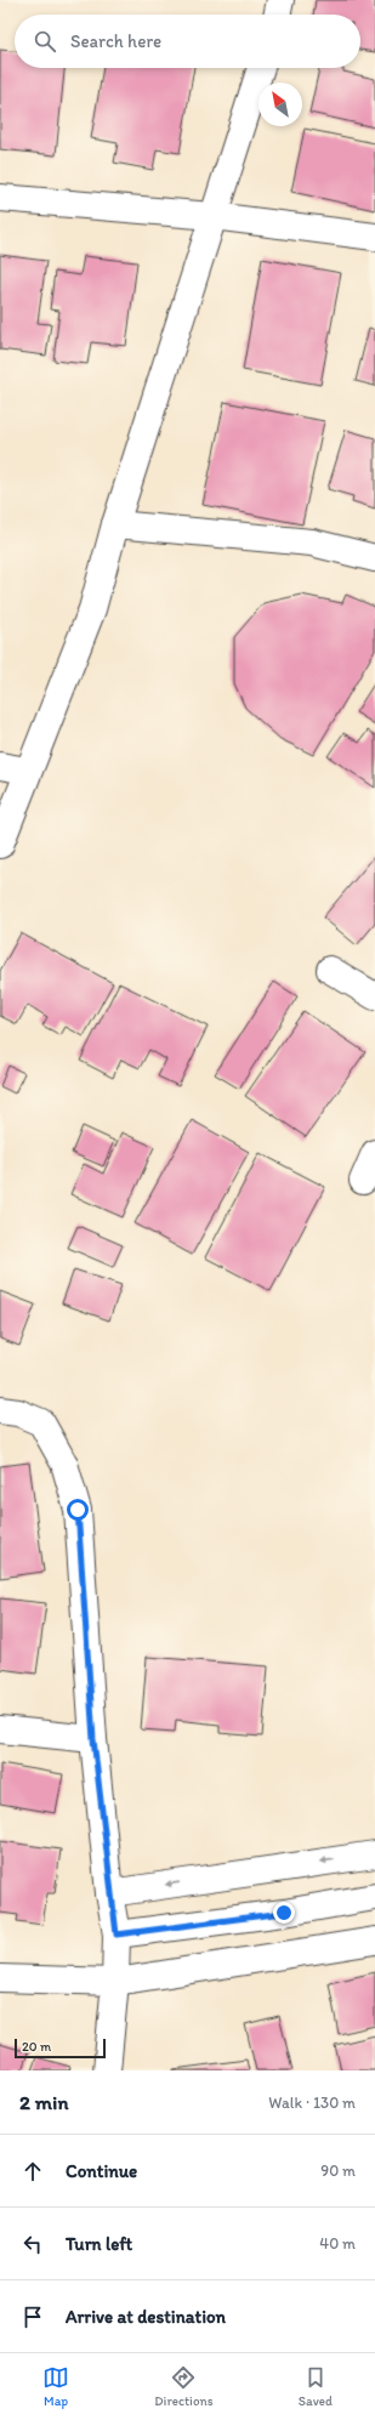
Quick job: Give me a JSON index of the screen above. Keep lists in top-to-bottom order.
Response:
{
  "scale_bar": "20 m",
  "north": "top left",
  "page": {
    "search": "Search here",
    "scale": "20 m",
    "heading": ["2 min", "Walk · 130 m"],
    "list": [
      ["Continue", "90 m"],
      ["Turn left", "40 m"],
      "Arrive at destination"
    ],
    "nav": ["Map", "Directions", "Saved"]
  }
}
